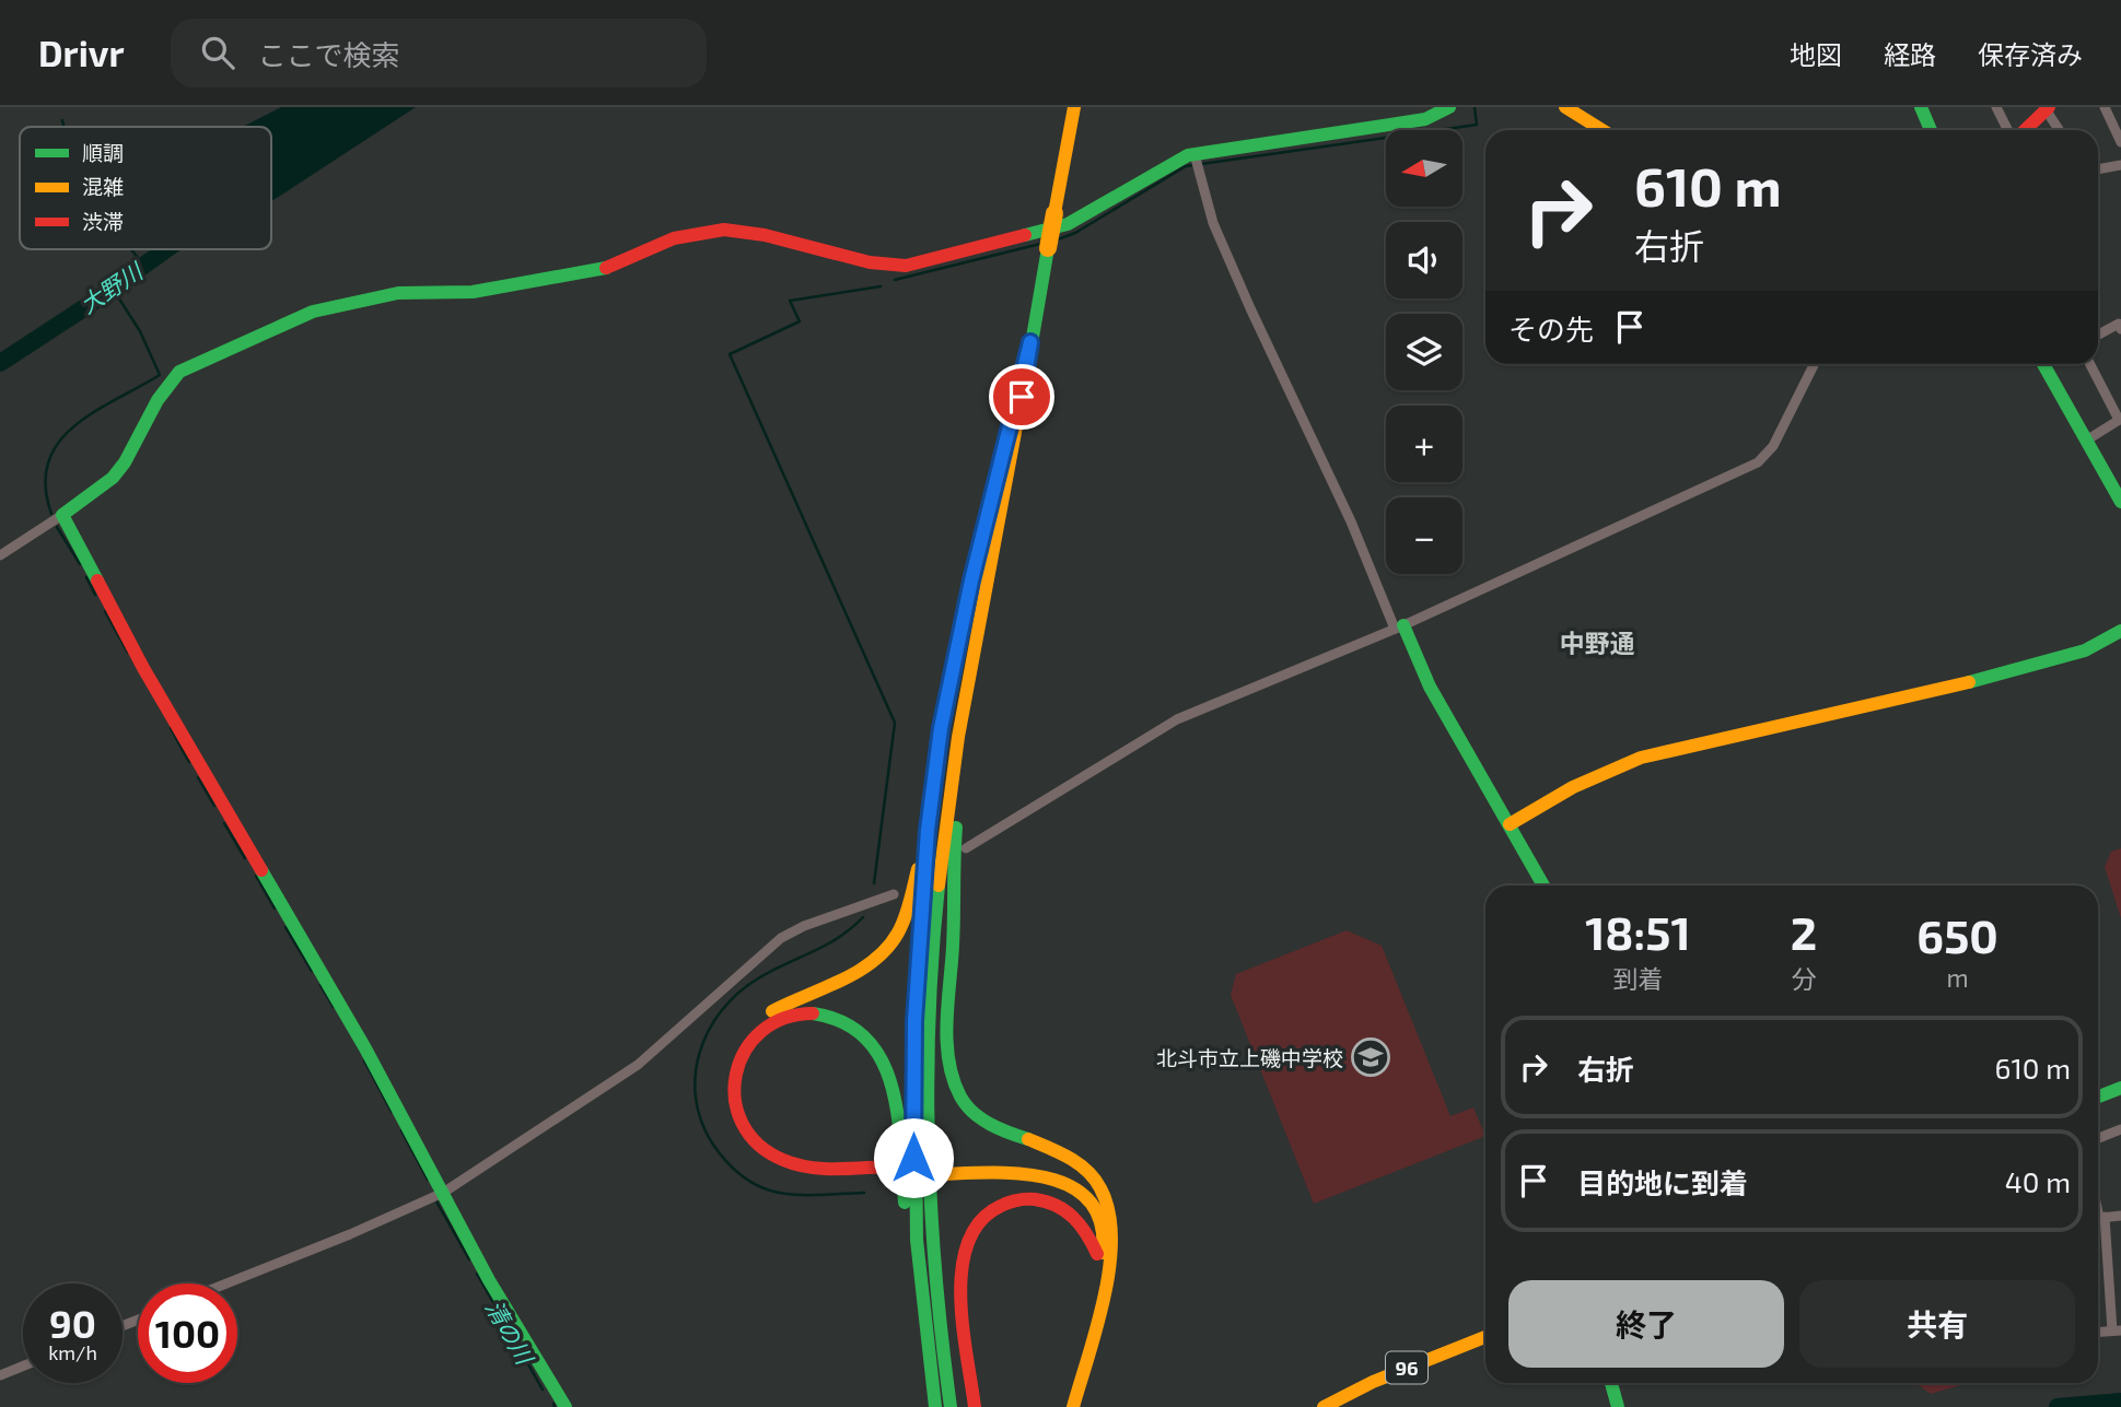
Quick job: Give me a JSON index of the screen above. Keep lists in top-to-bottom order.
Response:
{
  "streets": {
    "main road": ["96"]
  },
  "districts": ["中野通"],
  "water": ["大野川", "清の川"],
  "places": {
    "school or university": ["北斗市立上磯中学校"]
  },
  "legend": ["順調", "混雑", "渋滞"],
  "north": "left",
  "page": {
    "header": "Drivr",
    "search": "ここで検索",
    "nav": ["地図", "経路", "保存済み"],
    "map_buttons": ["+", "−"],
    "turn": ["610 m", "右折"],
    "then": "その先",
    "eta": [
      "18:51",
      "到着",
      "2",
      "分",
      "650",
      "m"
    ],
    "list": [
      {
        "name": "右折",
        "value": "610 m"
      },
      {
        "name": "目的地に到着",
        "value": "40 m"
      }
    ],
    "buttons": ["終了", "共有"],
    "speed": "90 km/h",
    "limit": "100"
  }
}
